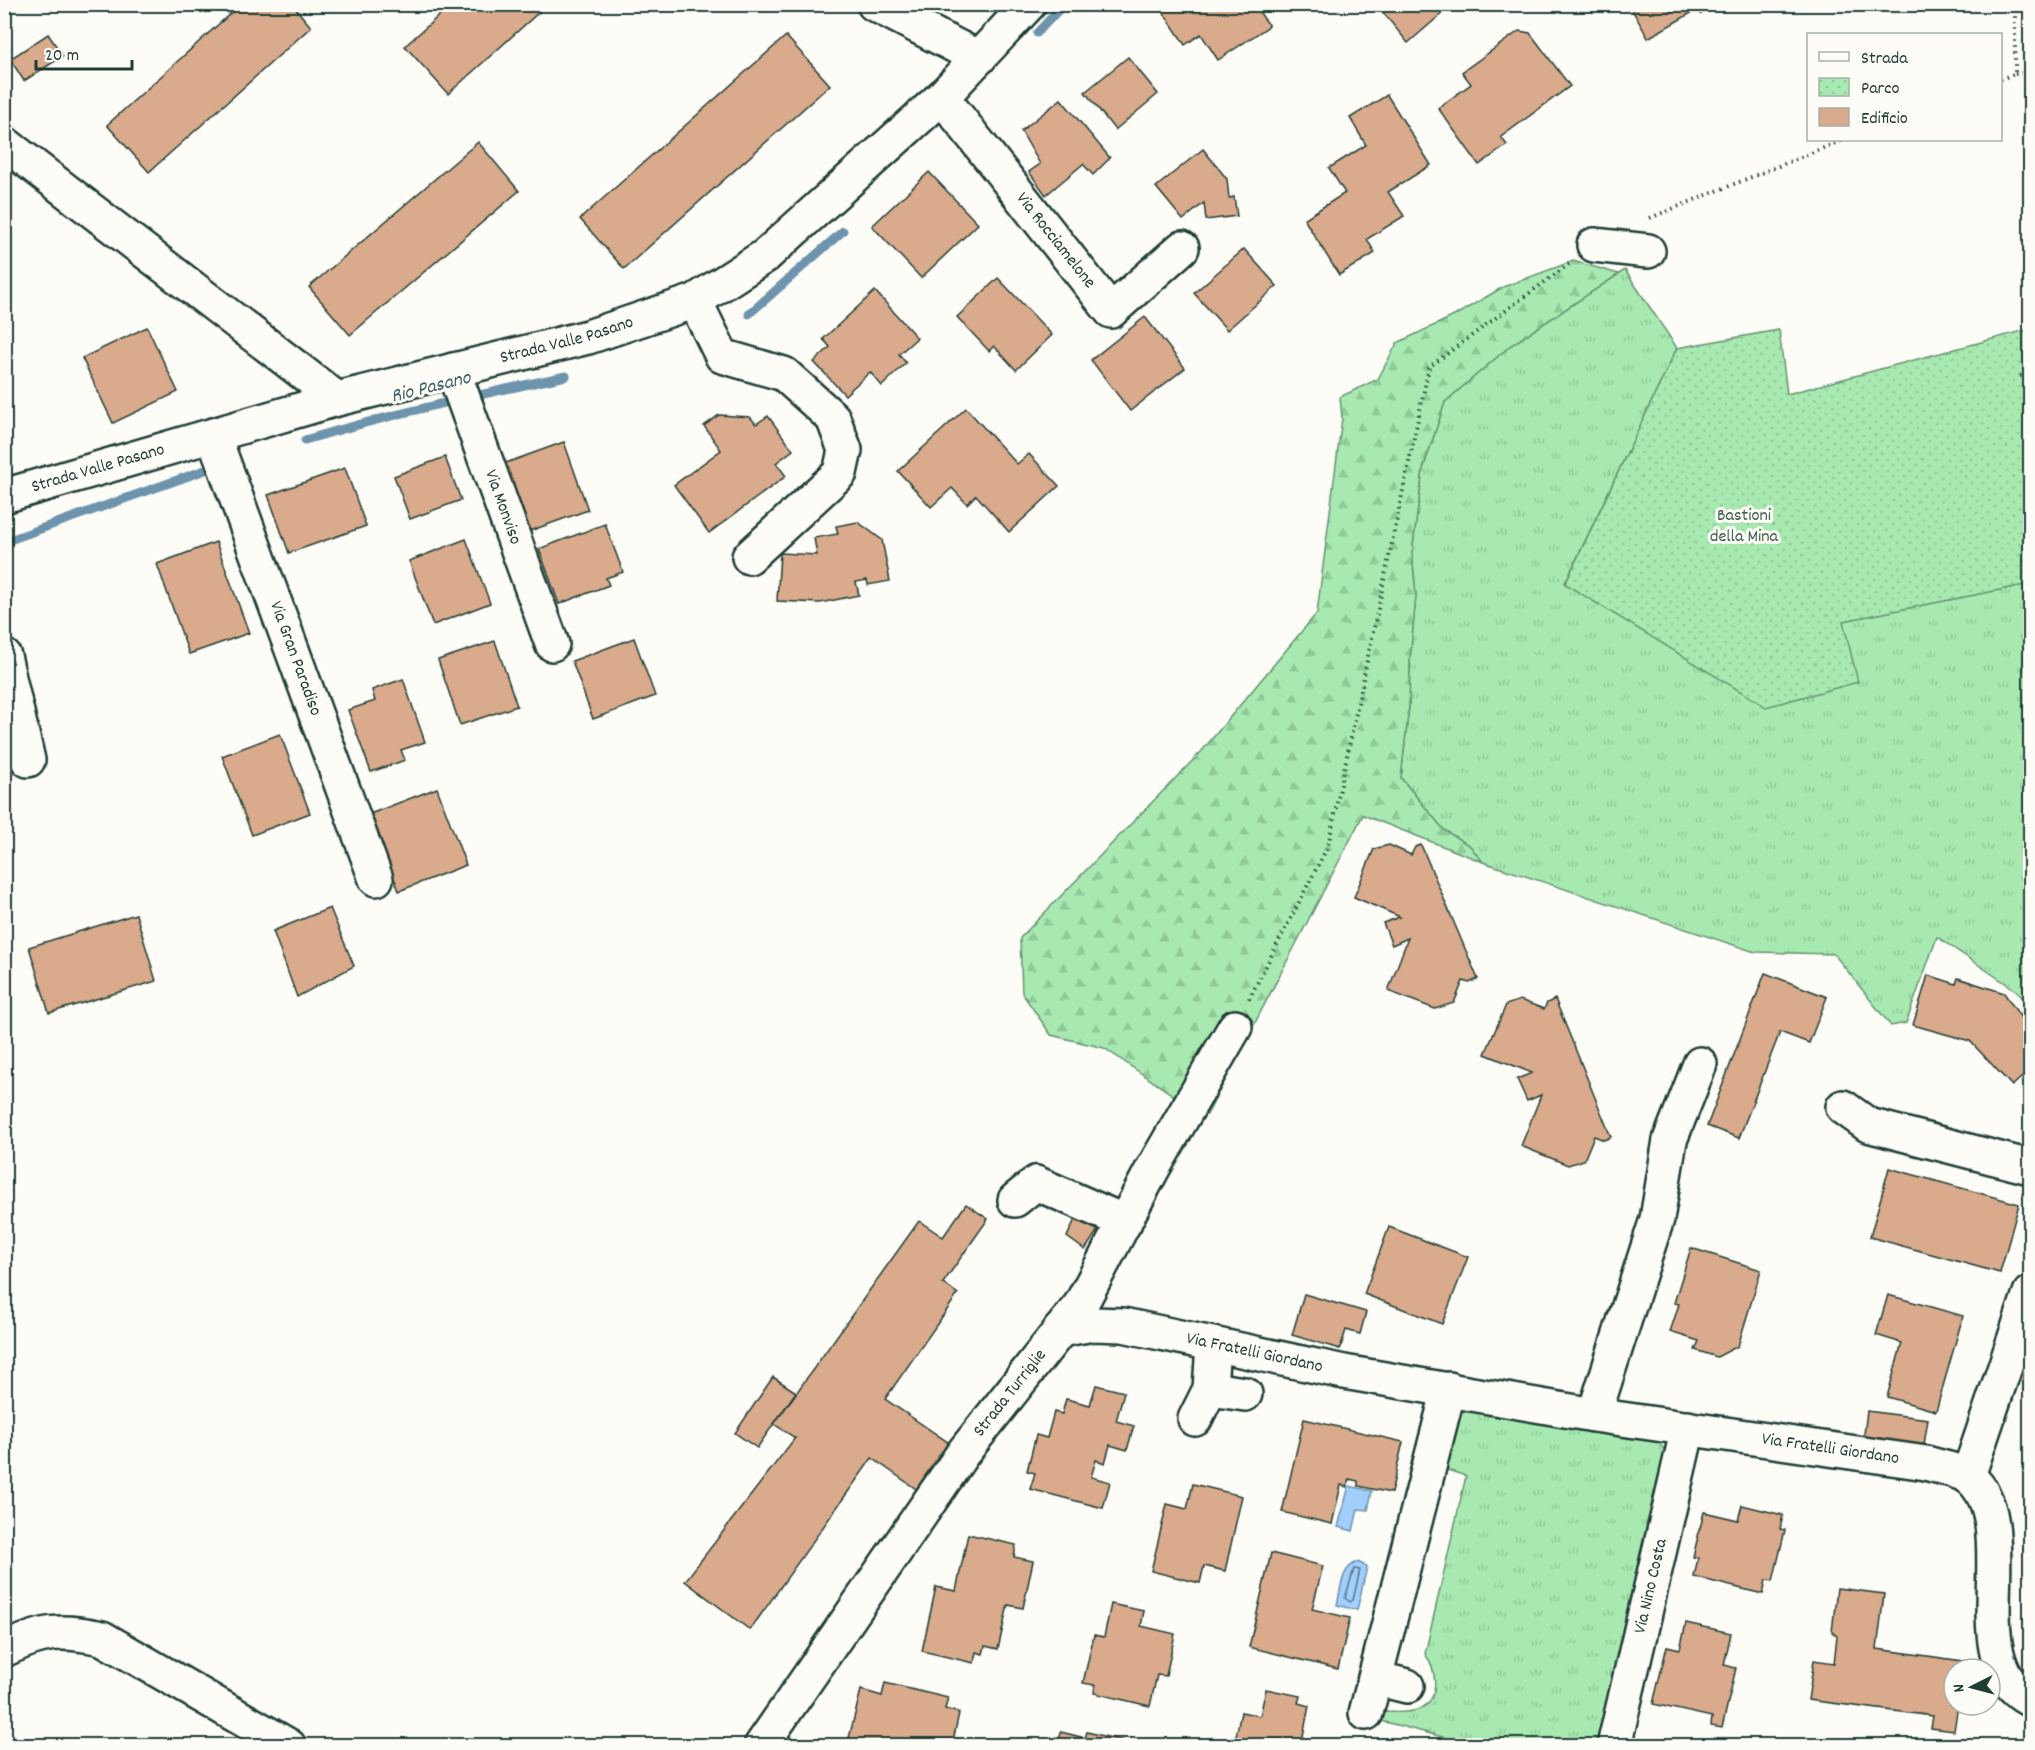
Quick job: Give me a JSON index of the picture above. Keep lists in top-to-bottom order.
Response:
{
  "streets": {
    "street": [
      "Via Rocciamelone",
      "Strada Valle Pasano",
      "Via Monviso",
      "Via Gran Paradiso",
      "Via Fratelli Giordano",
      "Strada Turriglie",
      "Via Nino Costa"
    ]
  },
  "crossings": [
    ["Via Rocciamelone", "Strada Valle Pasano"],
    ["Strada Valle Pasano", "Via Monviso"],
    ["Strada Valle Pasano", "Via Gran Paradiso"],
    ["Via Fratelli Giordano", "Strada Turriglie"],
    ["Via Fratelli Giordano", "Via Nino Costa"]
  ],
  "water": ["Rio Pasano"],
  "parks": ["Bastioni della Mina"],
  "legend": ["Strada", "Parco", "Edificio"],
  "scale_bar": "20 m",
  "north": "left"
}
